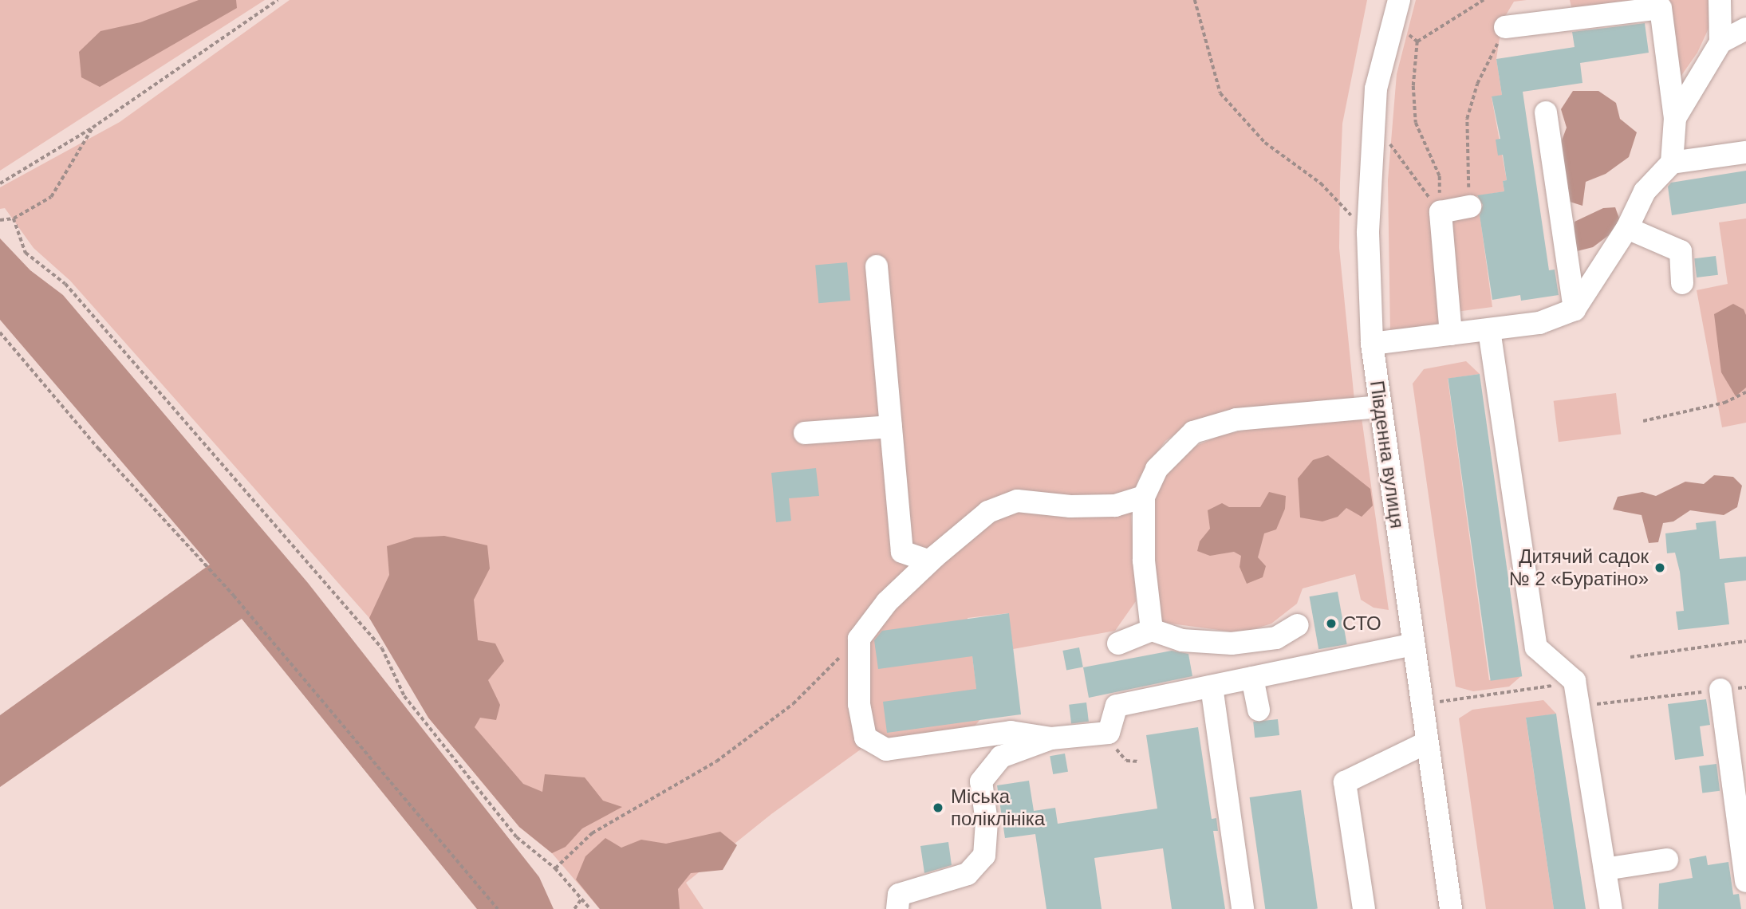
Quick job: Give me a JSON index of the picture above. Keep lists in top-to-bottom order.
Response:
{
  "streets": {
    "street": ["Південна вулиця"]
  },
  "places": ["Дитячий садок № 2 «Буратіно»", "СТО", "Міська поліклініка"]
}
